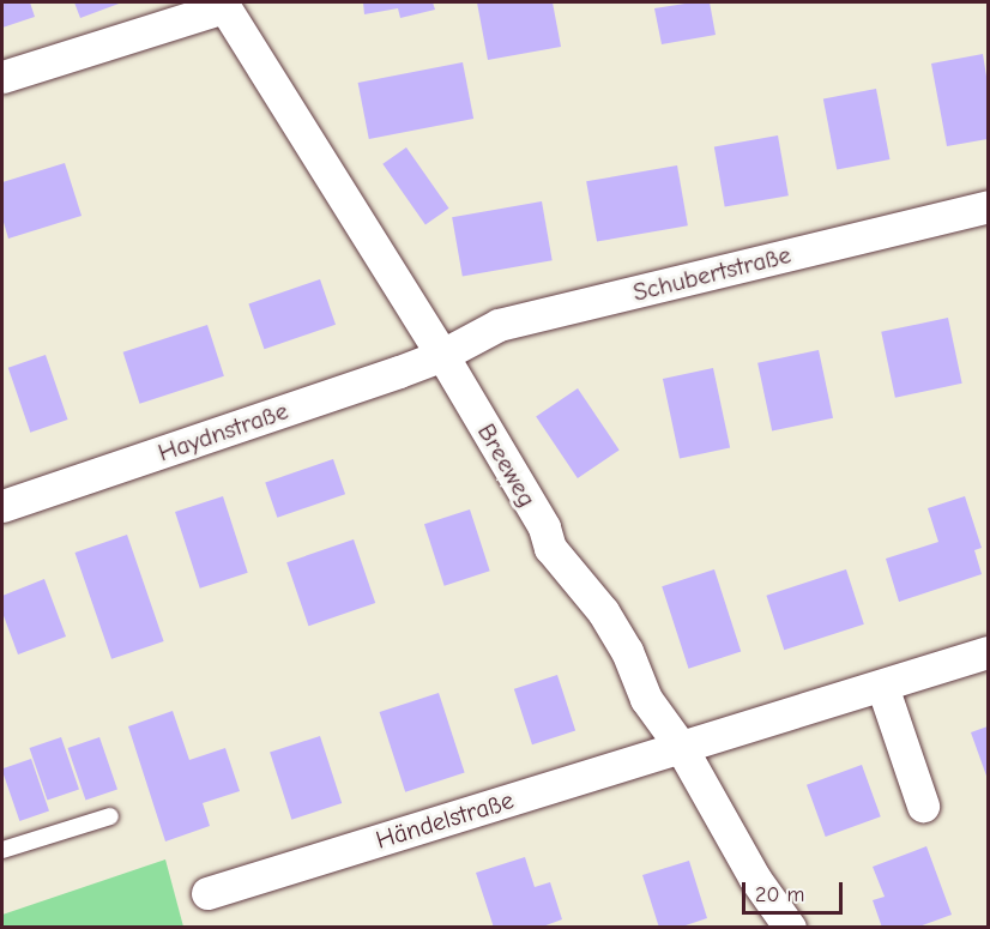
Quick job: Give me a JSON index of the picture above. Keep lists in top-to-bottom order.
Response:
{
  "streets": {
    "street": [
      "Schubertstraße",
      "Haydnstraße",
      "Breeweg",
      "Händelstraße"
    ]
  },
  "crossings": [
    ["Schubertstraße", "Haydnstraße"],
    ["Schubertstraße", "Breeweg"],
    ["Haydnstraße", "Breeweg"],
    ["Breeweg", "Händelstraße"]
  ],
  "scale_bar": "20 m"
}
